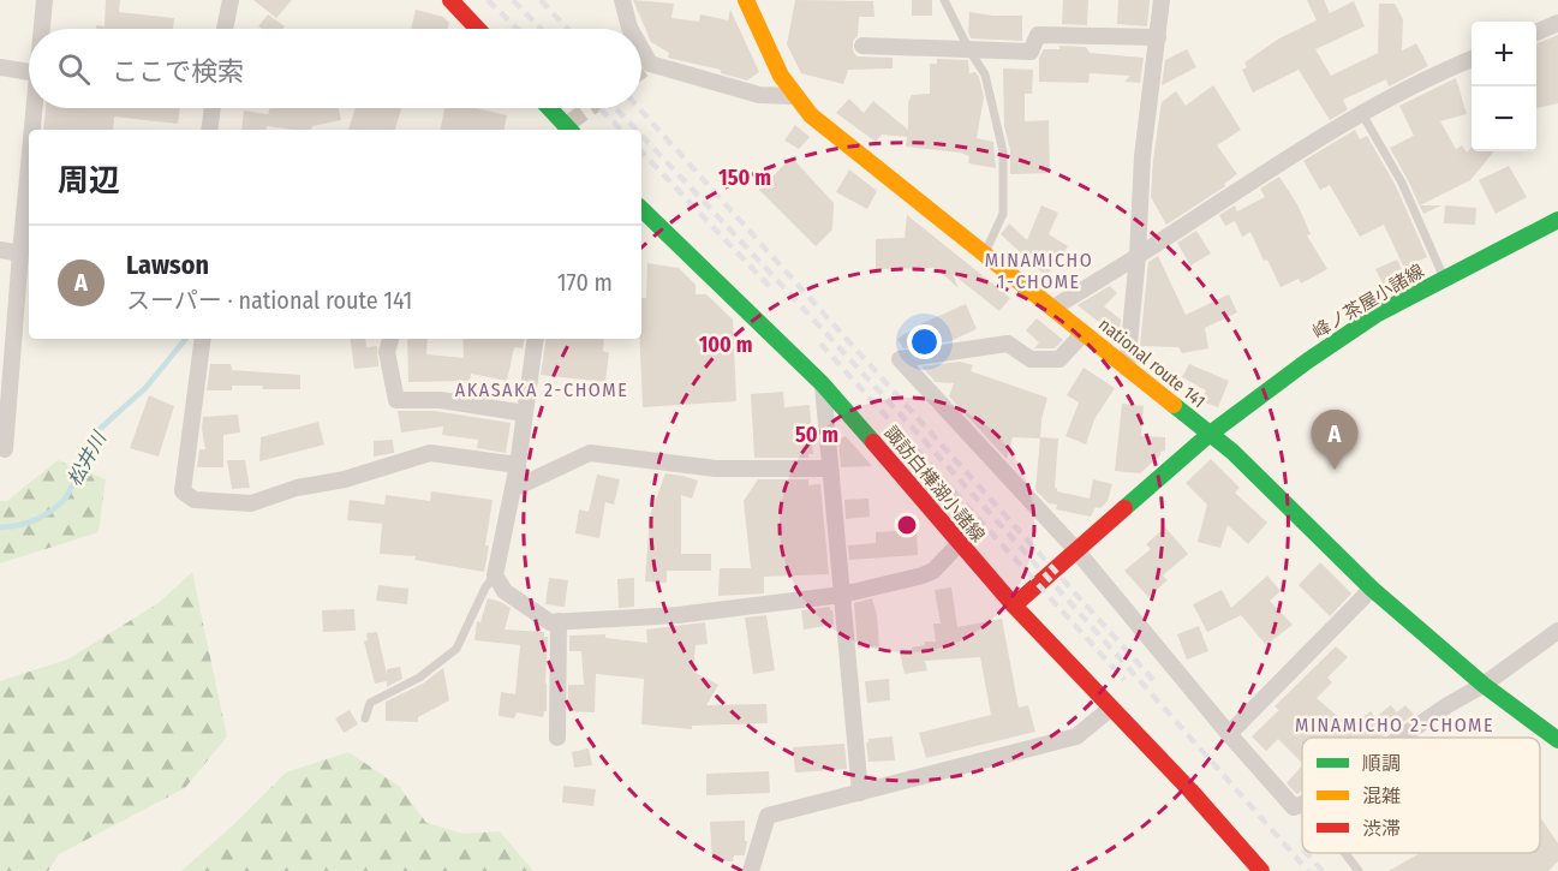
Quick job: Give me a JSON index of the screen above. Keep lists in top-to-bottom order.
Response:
{
  "streets": {
    "main road": ["峰ノ茶屋小諸線", "national route 141", "諏訪白樺湖小諸線"]
  },
  "crossings": [
    ["峰ノ茶屋小諸線", "national route 141"]
  ],
  "districts": ["MINAMICHO 1-CHOME", "AKASAKA 2-CHOME", "MINAMICHO 2-CHOME"],
  "water": ["松井川"],
  "legend": ["順調", "混雑", "渋滞"],
  "page": {
    "map_buttons": ["+", "−"],
    "search": "ここで検索",
    "heading": "周辺",
    "list": [
      {
        "mark": "A",
        "name": "Lawson",
        "note": "スーパー · national route 141",
        "value": "170 m"
      }
    ],
    "pins": "A"
  },
  "rings": ["150 m", "100 m", "50 m"]
}
